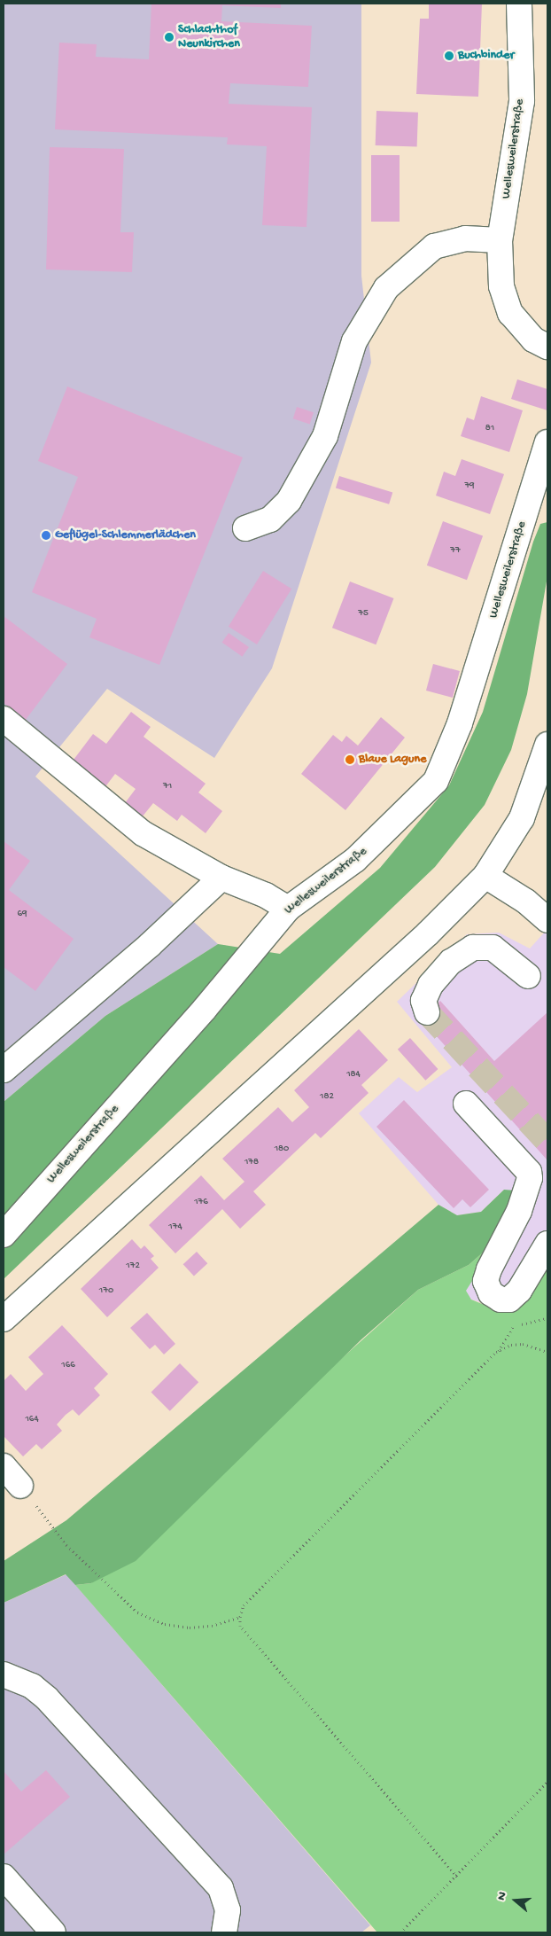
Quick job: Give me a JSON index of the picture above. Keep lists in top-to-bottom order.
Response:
{
  "streets": {
    "street": ["Wellesweilerstraße"]
  },
  "places": [
    "Schlachthof Neunkirchen",
    "Buchbinder",
    "Geflügel-Schlemmerlädchen",
    "Blaue Lagune"
  ],
  "house_numbers": [
    "81",
    "79",
    "77",
    "75",
    "71",
    "69",
    "184",
    "182",
    "180",
    "178",
    "176",
    "174",
    "172",
    "170",
    "166",
    "164"
  ],
  "north": "left"
}
